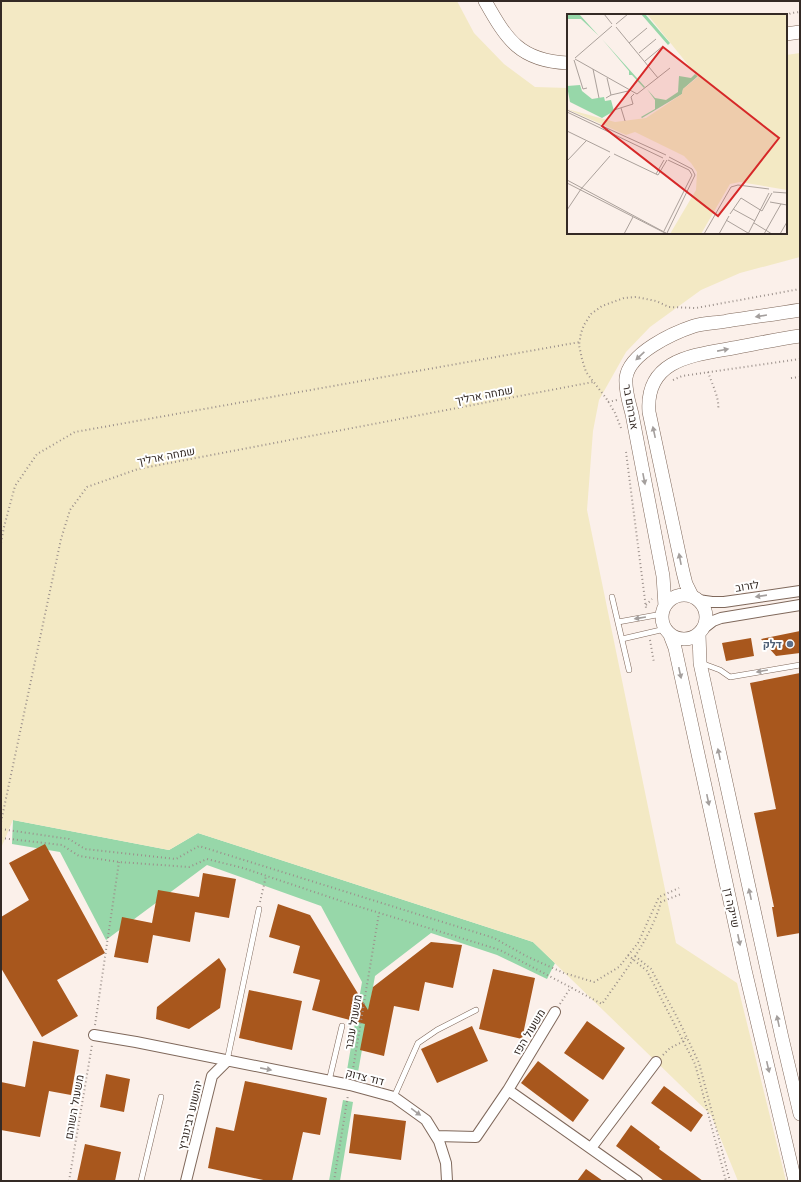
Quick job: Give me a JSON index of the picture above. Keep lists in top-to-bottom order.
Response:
{
  "streets": {
    "street": [
      "אברהם בר",
      "לזרוב",
      "שייקה דן",
      "משעול הפז",
      "דוד צדוק",
      "יהושוע רבינוביץ"
    ],
    "path": ["שמחה ארליך", "משעול ענבר", "משעול השוהם"]
  },
  "crossings": [
    ["אברהם בר", "לזרוב"],
    ["אברהם בר", "שייקה דן"],
    ["לזרוב", "שייקה דן"],
    ["משעול ענבר", "דוד צדוק"],
    ["משעול הפז", "דוד צדוק"],
    ["דוד צדוק", "משעול השוהם"],
    ["דוד צדוק", "יהושוע רבינוביץ"]
  ],
  "one_way": ["דוד צדוק"],
  "places": ["דלק"]
}
